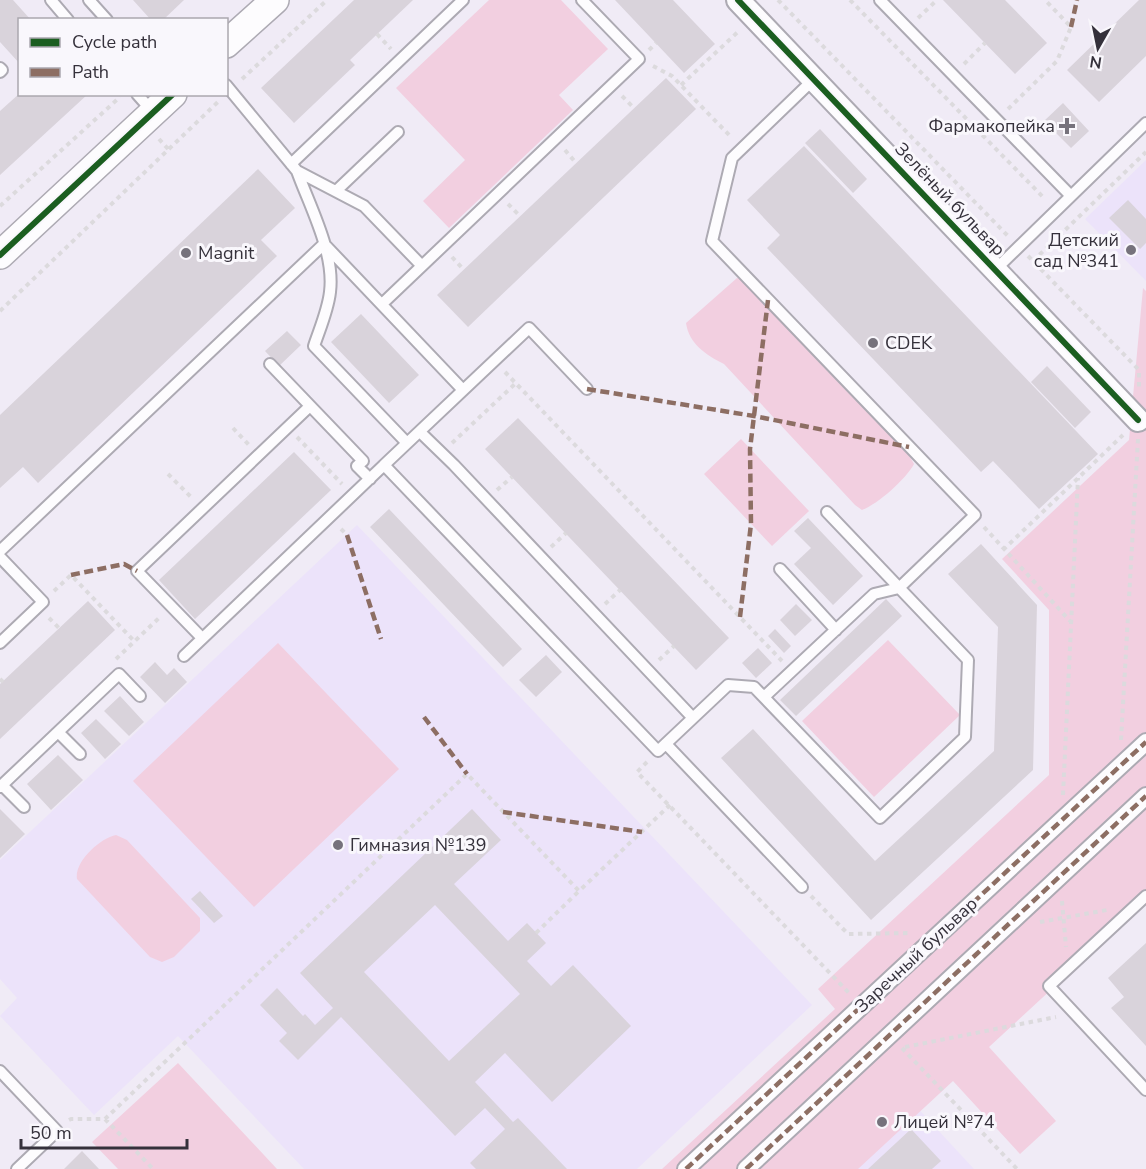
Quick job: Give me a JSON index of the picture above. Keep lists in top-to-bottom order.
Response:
{
  "streets": {
    "street": ["Зелёный бульвар", "Заречный бульвар"]
  },
  "places": {
    "health": ["Фармакопейка"],
    "other": [
      "Детский сад №341",
      "Magnit",
      "CDEK",
      "Гимназия №139",
      "Лицей №74"
    ]
  },
  "legend": ["Cycle path", "Path"],
  "scale_bar": "50 m",
  "north": "bottom"
}
